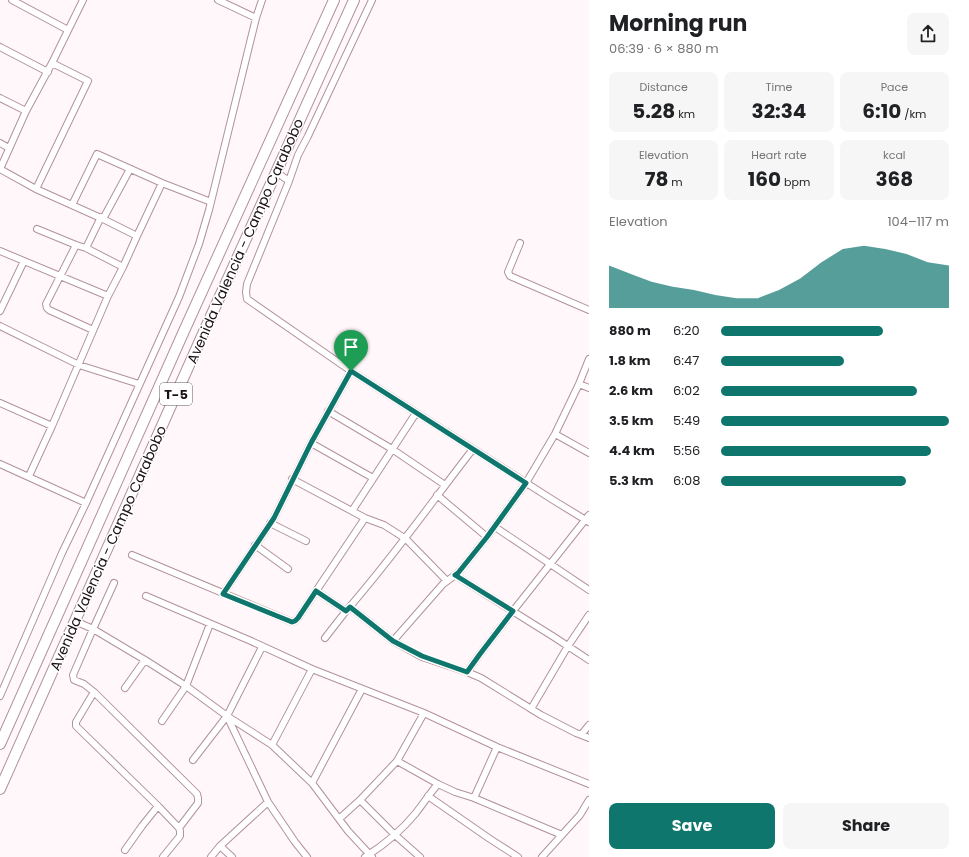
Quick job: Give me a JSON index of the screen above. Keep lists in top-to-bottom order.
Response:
{
  "streets": {
    "highway": ["Avenida Valencia - Campo Carabobo", "T-5"]
  },
  "page": {
    "heading": ["Morning run", "06:39 · 6 × 880 m"],
    "stats": [
      ["Distance", "5.28 km"],
      ["Time", "32:34"],
      ["Pace", "6:10 /km"],
      ["Elevation", "78 m"],
      ["Heart rate", "160 bpm"],
      ["kcal", "368"]
    ],
    "chart": ["Elevation", "104–117 m"],
    "list": [
      {
        "name": "880 m",
        "note": "6:20"
      },
      {
        "name": "1.8 km",
        "note": "6:47"
      },
      {
        "name": "2.6 km",
        "note": "6:02"
      },
      {
        "name": "3.5 km",
        "note": "5:49"
      },
      {
        "name": "4.4 km",
        "note": "5:56"
      },
      {
        "name": "5.3 km",
        "note": "6:08"
      }
    ],
    "buttons": ["Save", "Share"]
  }
}
